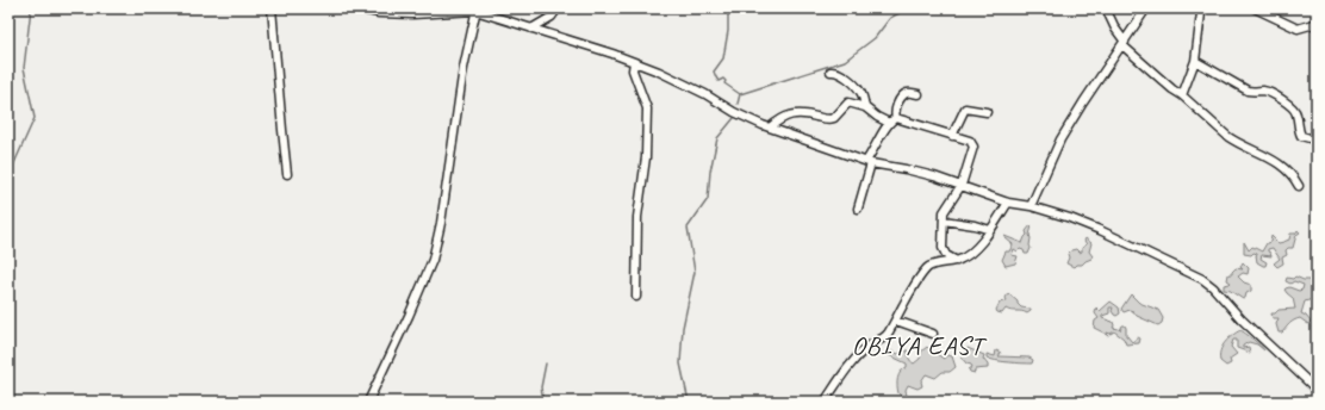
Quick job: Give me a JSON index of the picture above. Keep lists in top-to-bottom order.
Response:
{
  "districts": ["OBIYA EAST"]
}
